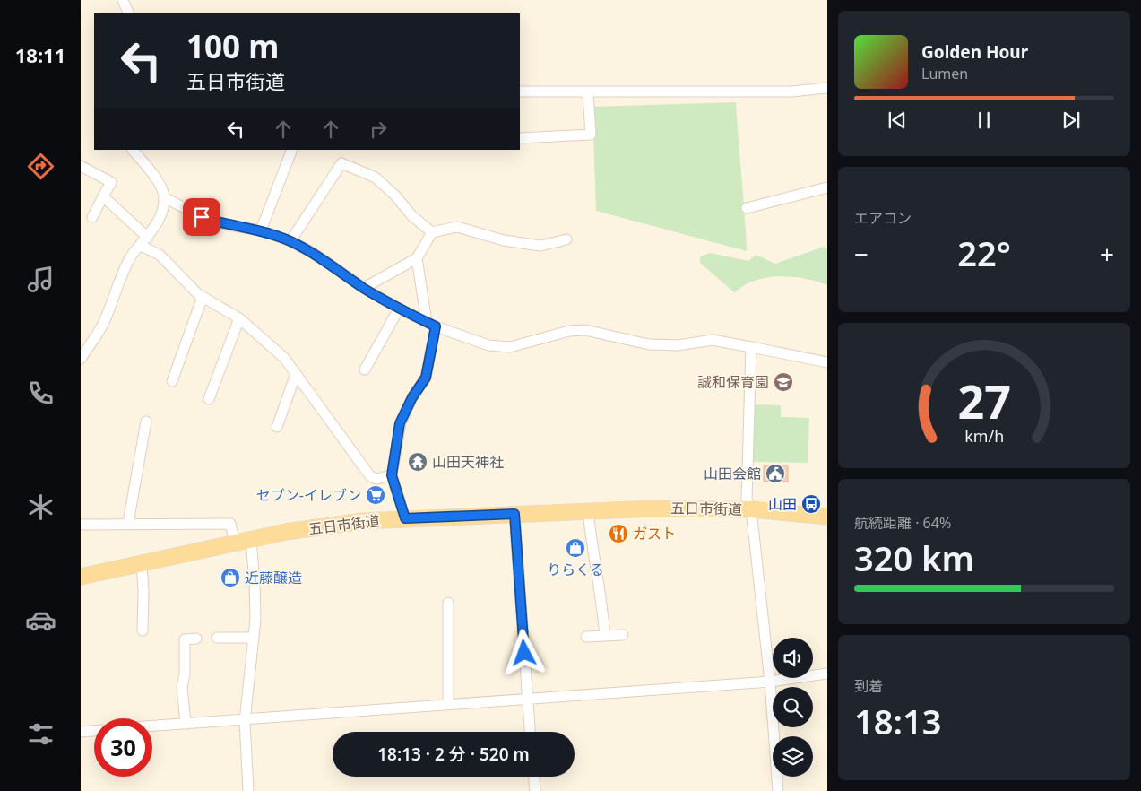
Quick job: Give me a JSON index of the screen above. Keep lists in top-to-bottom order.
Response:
{
  "streets": {
    "main road": ["五日市街道"]
  },
  "places": {
    "school or university": ["誠和保育園"],
    "temple": ["山田天神社"],
    "public building": ["山田会館"],
    "supermarket": ["セブン-イレブン"],
    "bus stop": ["山田"],
    "restaurant": ["ガスト"],
    "shop": ["りらくる", "近藤醸造"]
  },
  "page": {
    "tabs": "18:11",
    "turn": ["100 m", "五日市街道"],
    "song": ["Golden Hour", "Lumen"],
    "tile": [
      "エアコン",
      ["航続距離 · 64%", "320 km"],
      ["到着", "18:13"]
    ],
    "heat": ["−", "22°", "+"],
    "limit": "30",
    "trip": "18:13 · 2 分 · 520 m",
    "gauge": ["27", "km/h"]
  }
}
